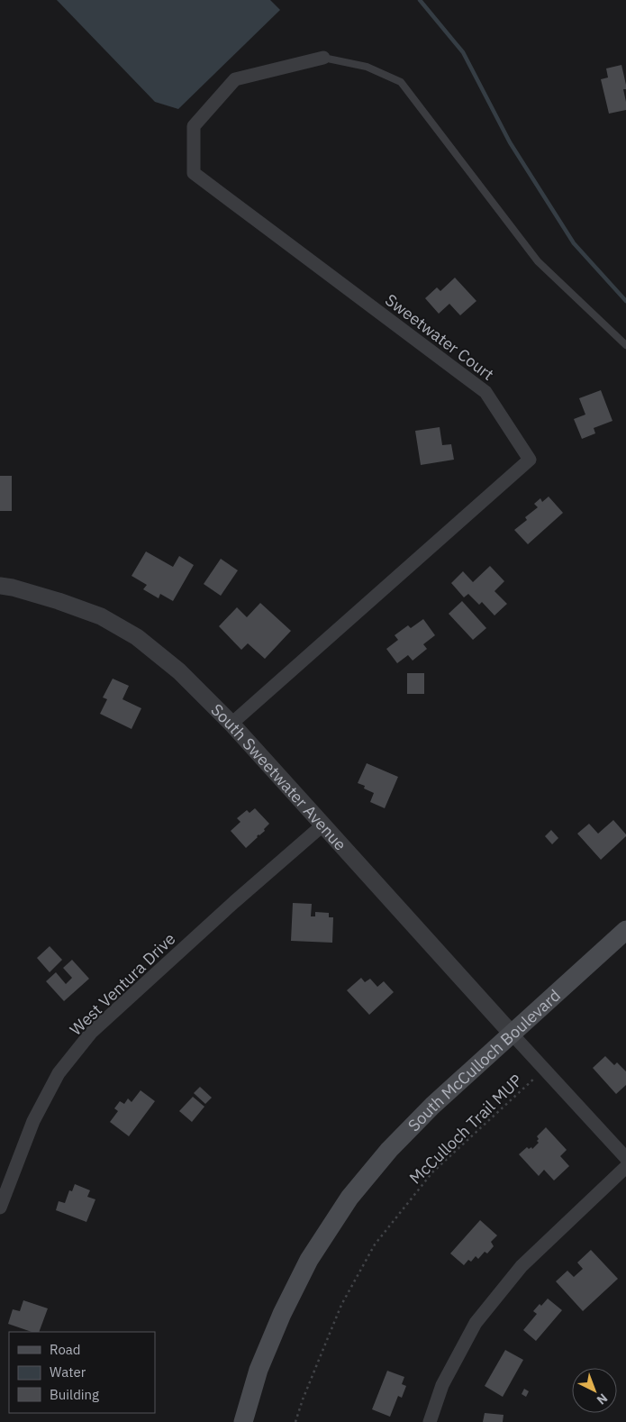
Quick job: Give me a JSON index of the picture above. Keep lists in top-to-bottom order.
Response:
{
  "streets": {
    "main road": ["South McCulloch Boulevard"],
    "street": ["Sweetwater Court", "South Sweetwater Avenue", "West Ventura Drive"],
    "path": ["McCulloch Trail MUP"]
  },
  "crossings": [
    ["Sweetwater Court", "South Sweetwater Avenue"],
    ["South Sweetwater Avenue", "West Ventura Drive"],
    ["South Sweetwater Avenue", "South McCulloch Boulevard"]
  ],
  "legend": ["Road", "Water", "Building"],
  "north": "bottom right"
}
